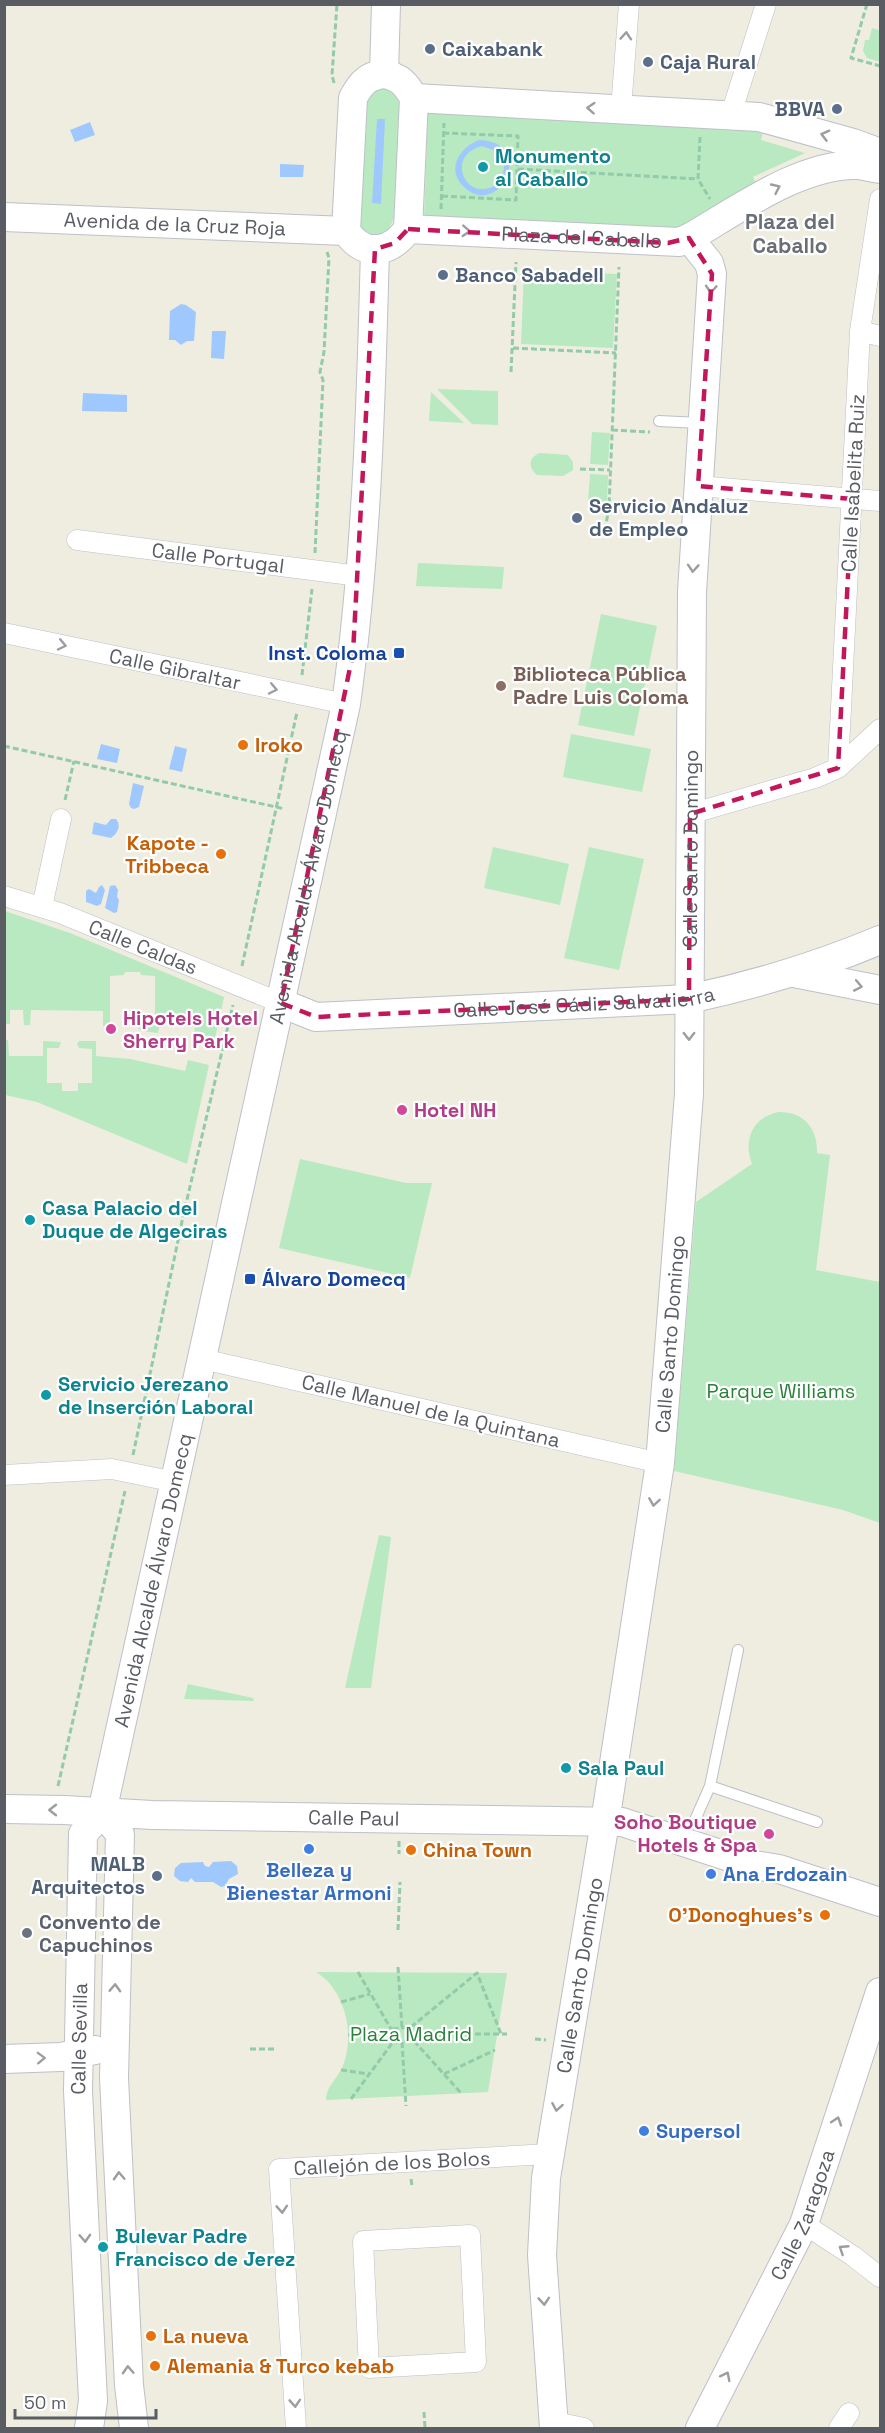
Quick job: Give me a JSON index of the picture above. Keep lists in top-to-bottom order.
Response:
{
  "streets": {
    "street": [
      "Avenida de la Cruz Roja",
      "Plaza del Caballo",
      "Calle Isabelita Ruiz",
      "Calle Portugal",
      "Calle Gibraltar",
      "Calle Santo Domingo",
      "Avenida Alcalde Álvaro Domecq",
      "Calle Caldas",
      "Calle José Cádiz Salvatierra",
      "Calle Manuel de la Quintana",
      "Calle Paul",
      "Calle Sevilla",
      "Callejón de los Bolos",
      "Calle Zaragoza"
    ]
  },
  "crossings": [
    ["Plaza del Caballo", "Calle Santo Domingo"],
    ["Calle Portugal", "Avenida Alcalde Álvaro Domecq"],
    ["Calle Gibraltar", "Avenida Alcalde Álvaro Domecq"],
    ["Calle Santo Domingo", "Calle José Cádiz Salvatierra"],
    ["Calle Santo Domingo", "Calle Manuel de la Quintana"],
    ["Calle Santo Domingo", "Calle Paul"],
    ["Calle Santo Domingo", "Callejón de los Bolos"],
    ["Avenida Alcalde Álvaro Domecq", "Calle Caldas"],
    ["Avenida Alcalde Álvaro Domecq", "Calle José Cádiz Salvatierra"],
    ["Avenida Alcalde Álvaro Domecq", "Calle Manuel de la Quintana"],
    ["Avenida Alcalde Álvaro Domecq", "Calle Paul"],
    ["Avenida Alcalde Álvaro Domecq", "Calle Sevilla"],
    ["Calle Caldas", "Calle José Cádiz Salvatierra"],
    ["Calle Paul", "Calle Sevilla"]
  ],
  "one_way": ["Calle Gibraltar", "Calle Santo Domingo", "Calle Zaragoza"],
  "districts": ["Plaza del Caballo"],
  "parks": ["Parque Williams", "Plaza Madrid"],
  "places": {
    "other": [
      "Caixabank",
      "Caja Rural",
      "BBVA",
      "Monumento al Caballo",
      "Banco Sabadell",
      "Servicio Andaluz de Empleo",
      "Biblioteca Pública Padre Luis Coloma",
      "Iroko",
      "Kapote - Tribbeca",
      "Hipotels Hotel Sherry Park",
      "Hotel NH",
      "Casa Palacio del Duque de Algeciras",
      "Servicio Jerezano de Inserción Laboral",
      "Sala Paul",
      "Soho Boutique Hotels & Spa",
      "Belleza y Bienestar Armoni",
      "China Town",
      "Ana Erdozain",
      "MALB Arquitectos",
      "O'Donoghues's",
      "Convento de Capuchinos",
      "Supersol",
      "Bulevar Padre Francisco de Jerez",
      "La nueva",
      "Alemania & Turco kebab"
    ],
    "transit": ["Inst. Coloma", "Álvaro Domecq"]
  },
  "scale_bar": "50 m"
}
